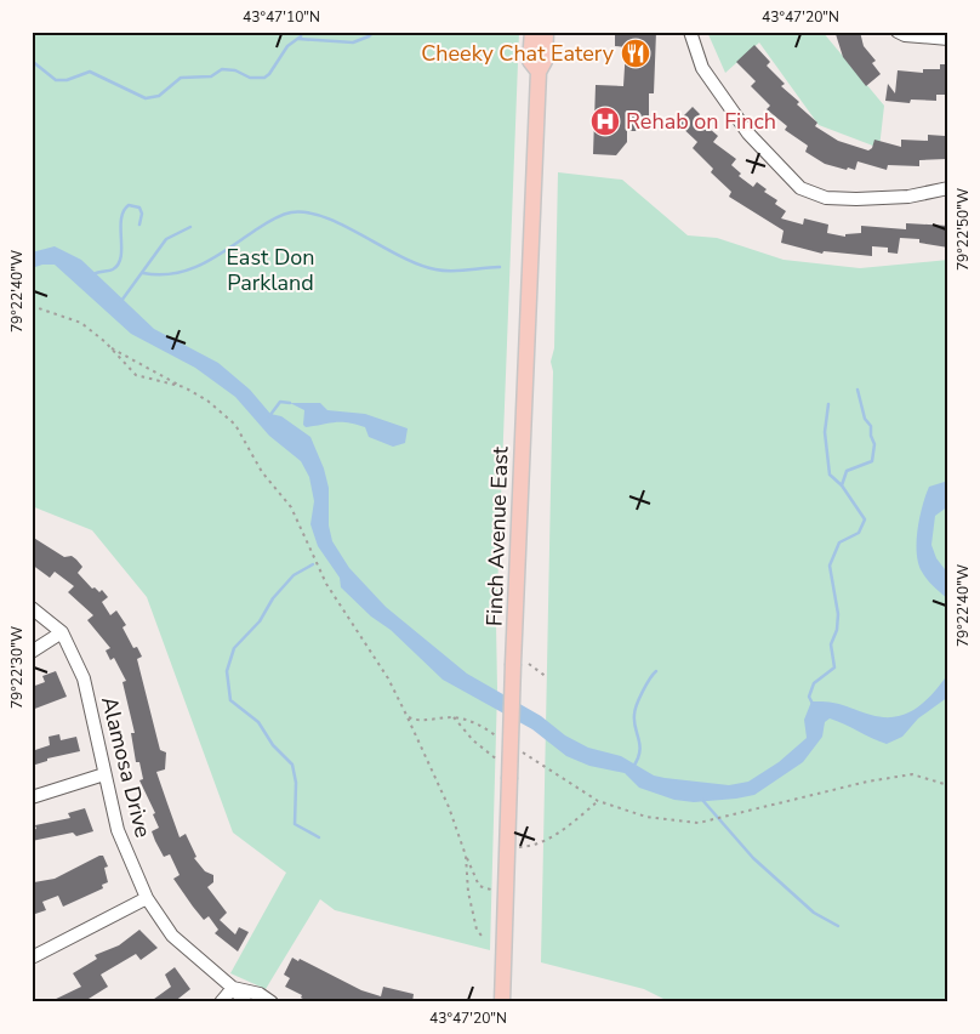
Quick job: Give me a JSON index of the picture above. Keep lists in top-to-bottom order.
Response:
{
  "streets": {
    "main road": ["Finch Avenue East"],
    "street": ["Alamosa Drive"]
  },
  "parks": ["East Don Parkland"],
  "places": {
    "restaurant": ["Cheeky Chat Eatery"],
    "hospital": ["Rehab on Finch"]
  },
  "coordinates": [
    "43°47'10\"N",
    "43°47'20\"N",
    "79°22'50\"W",
    "79°22'40\"W",
    "79°22'30\"W"
  ]
}
